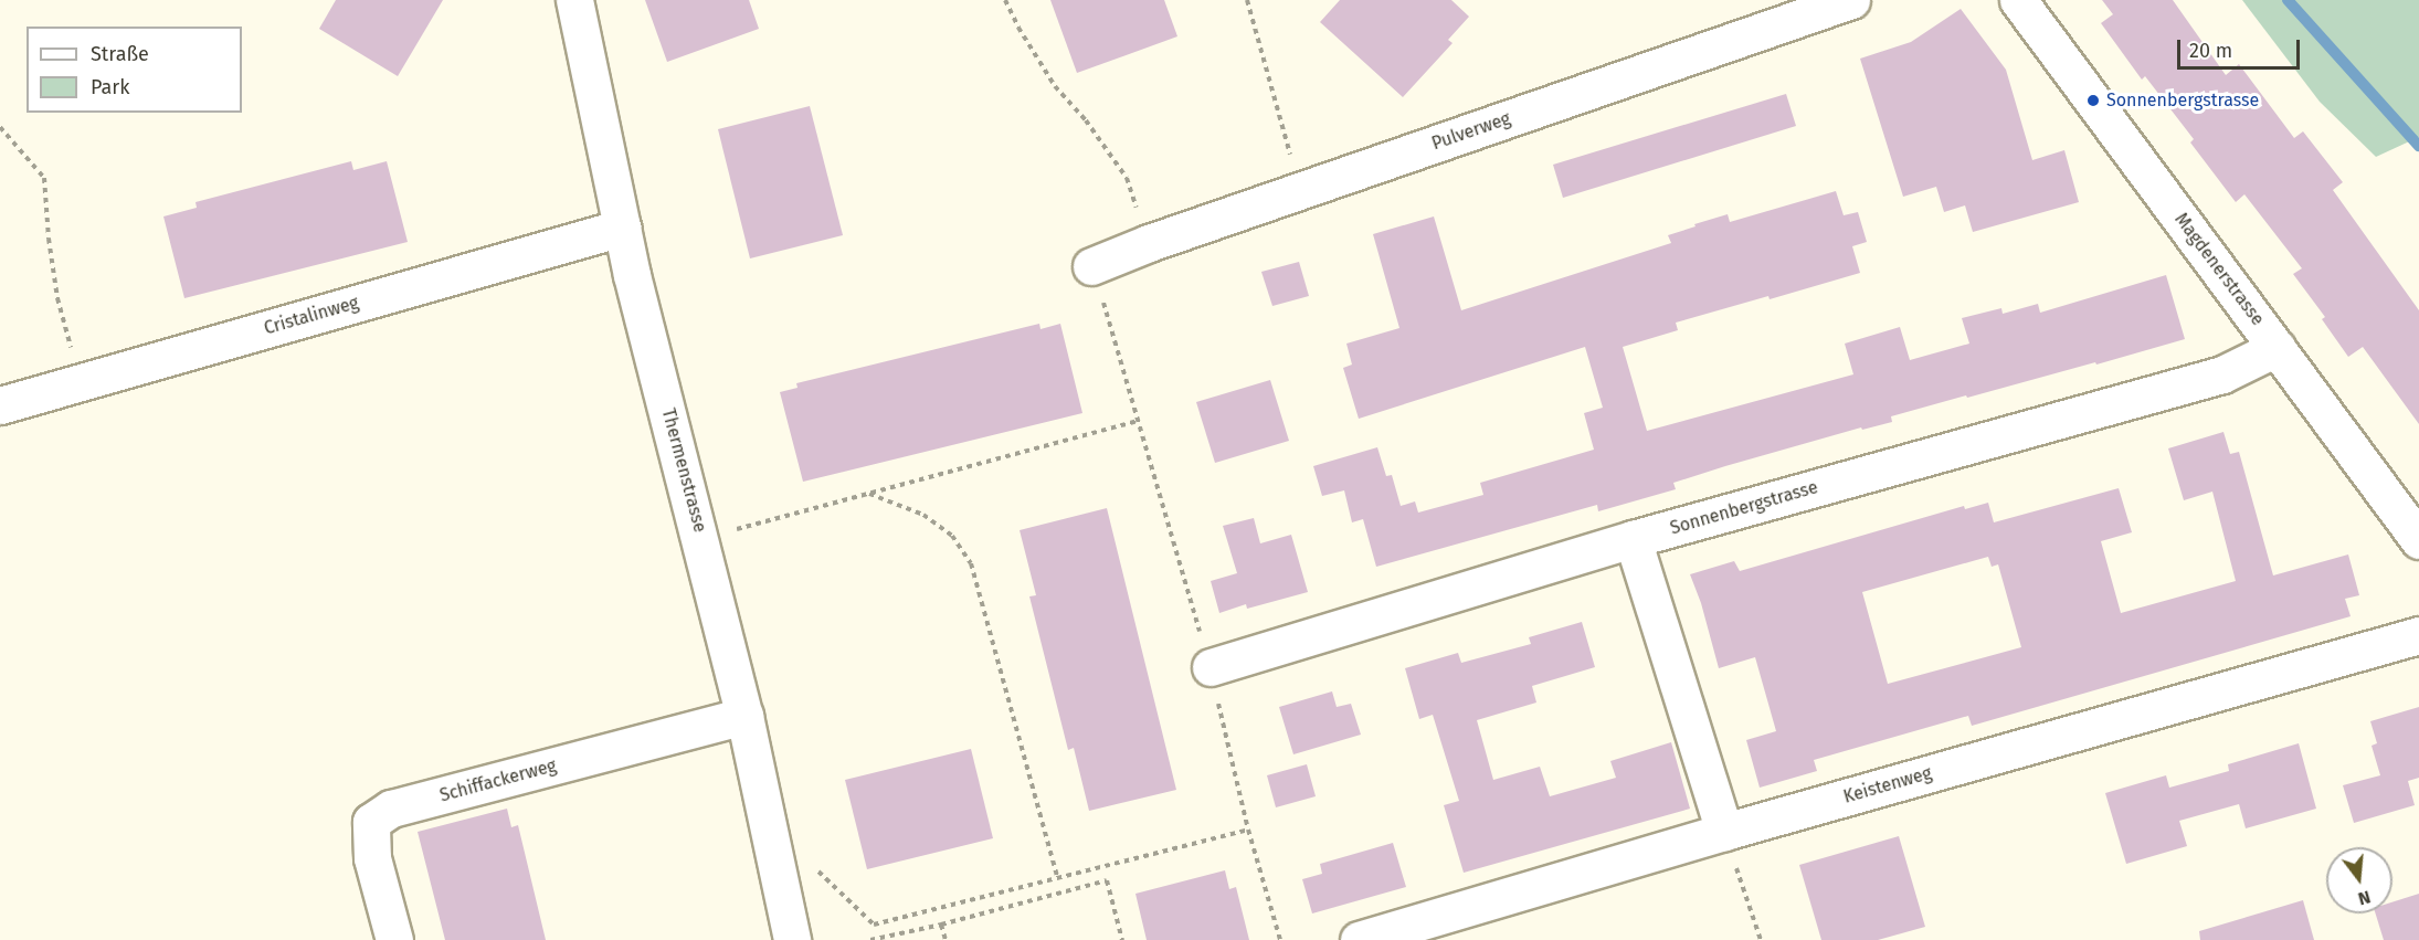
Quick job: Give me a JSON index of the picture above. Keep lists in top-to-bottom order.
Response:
{
  "streets": {
    "street": [
      "Pulverweg",
      "Magdenerstrasse",
      "Cristalinweg",
      "Thermenstrasse",
      "Sonnenbergstrasse",
      "Schiffackerweg",
      "Keistenweg"
    ]
  },
  "crossings": [
    ["Magdenerstrasse", "Sonnenbergstrasse"],
    ["Cristalinweg", "Thermenstrasse"],
    ["Thermenstrasse", "Schiffackerweg"]
  ],
  "places": ["Sonnenbergstrasse"],
  "legend": ["Straße", "Park"],
  "scale_bar": "20 m",
  "north": "bottom"
}
